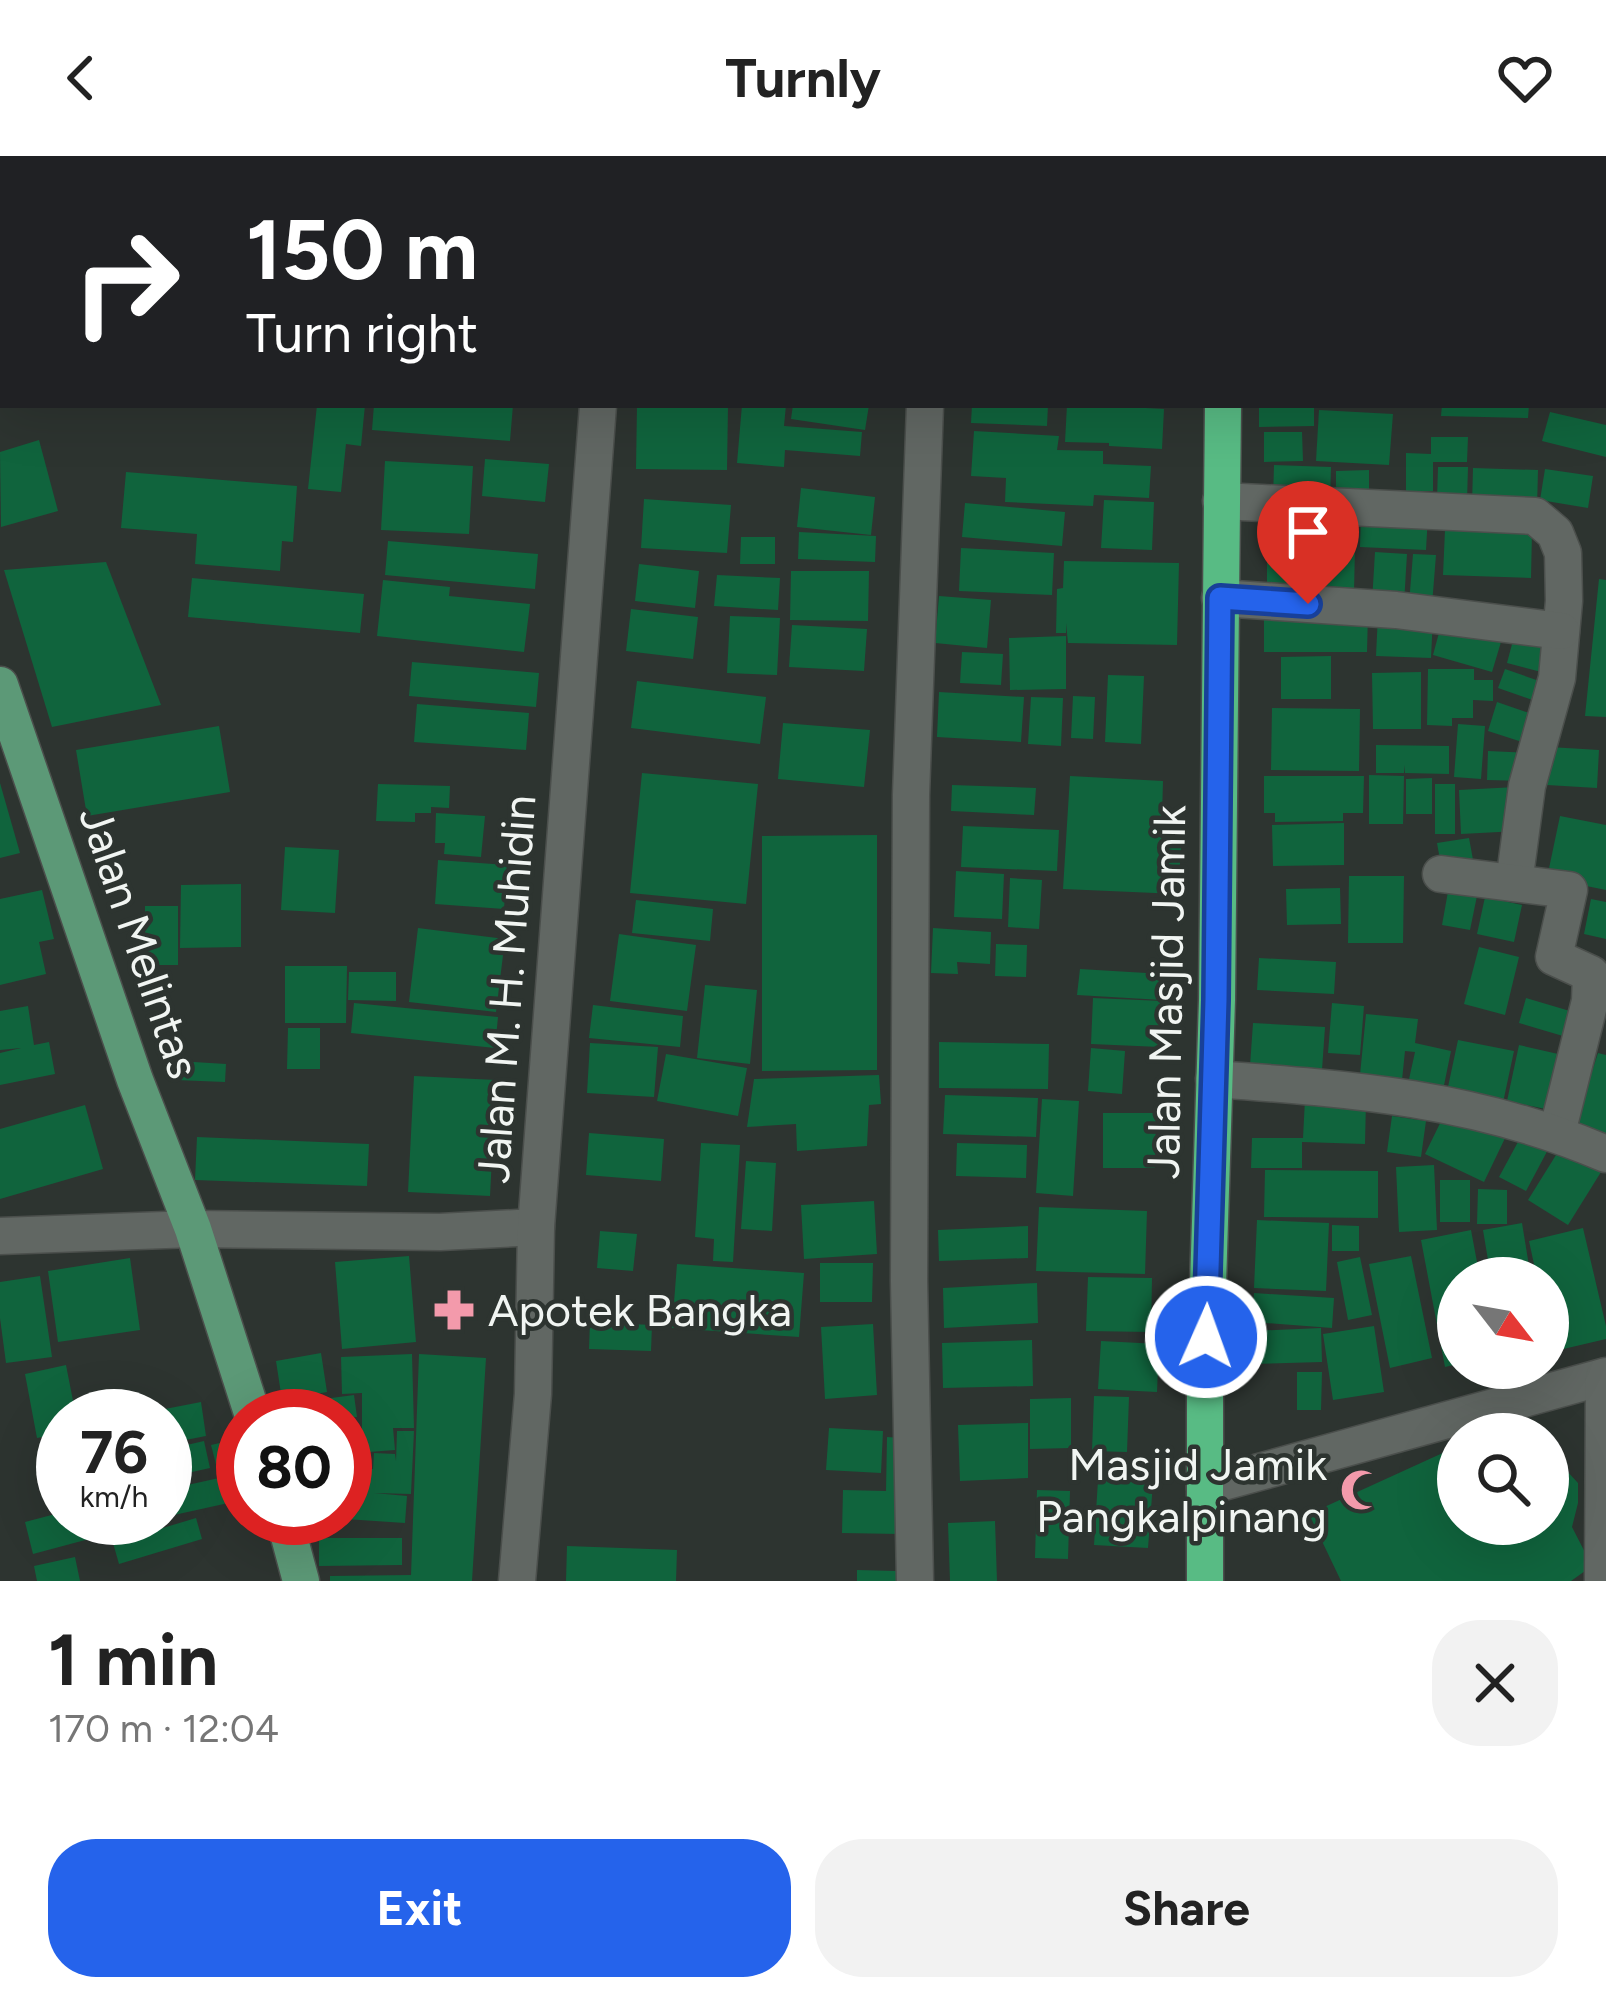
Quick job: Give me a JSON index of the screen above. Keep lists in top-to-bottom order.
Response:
{
  "streets": {
    "highway": ["Jalan Masjid Jamik"],
    "main road": ["Jalan Melintas"],
    "street": ["Jalan M. H. Muhidin"]
  },
  "places": {
    "pharmacy": ["Apotek Bangka"],
    "mosque": ["Masjid Jamik Pangkalpinang"]
  },
  "north": "bottom right",
  "page": {
    "header": "Turnly",
    "turn": ["150 m", "Turn right"],
    "speed": "76 km/h",
    "limit": "80",
    "heading": ["1 min", "170 m · 12:04"],
    "buttons": ["Exit", "Share"]
  }
}
